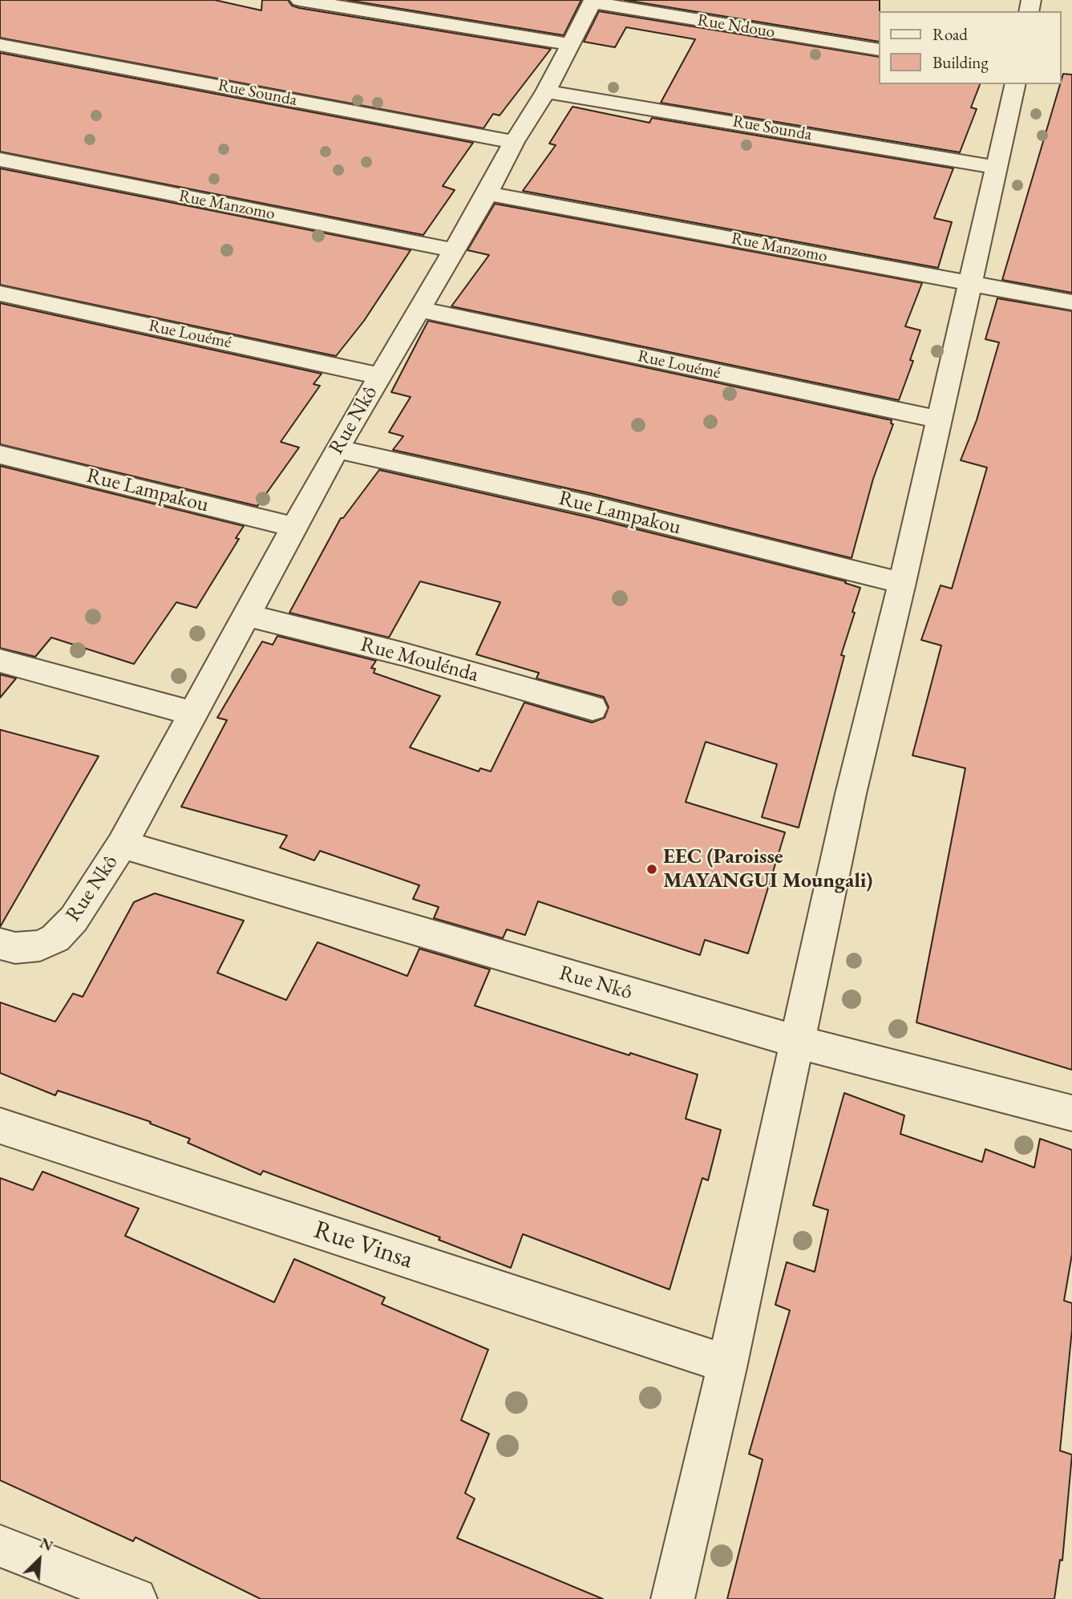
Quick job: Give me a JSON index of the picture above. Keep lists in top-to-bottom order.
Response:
{
  "streets": {
    "street": [
      "Rue Ndouo",
      "Rue Sounda",
      "Rue Manzomo",
      "Rue Louémé",
      "Rue Nkô",
      "Rue Lampakou",
      "Rue Moulénda",
      "Rue Vinsa"
    ]
  },
  "crossings": [
    ["Rue Ndouo", "Rue Nkô"],
    ["Rue Sounda", "Rue Nkô"],
    ["Rue Manzomo", "Rue Nkô"],
    ["Rue Louémé", "Rue Nkô"],
    ["Rue Nkô", "Rue Lampakou"],
    ["Rue Nkô", "Rue Moulénda"]
  ],
  "places": ["EEC (Paroisse MAYANGUI Moungali)"],
  "legend": ["Road", "Building"],
  "north": "top right"
}
